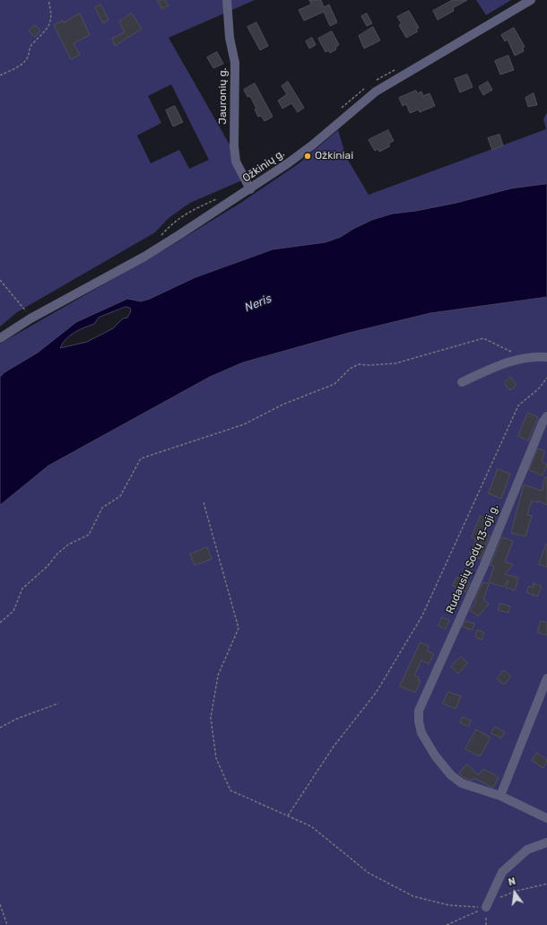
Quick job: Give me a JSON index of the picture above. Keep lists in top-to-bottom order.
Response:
{
  "streets": {
    "street": ["Jauronių g.", "Ožkinių g.", "Rudausių Sodų 13-oji g."]
  },
  "crossings": [
    ["Jauronių g.", "Ožkinių g."]
  ],
  "water": ["Neris"],
  "places": ["Ožkiniai"],
  "north": "top"
}
